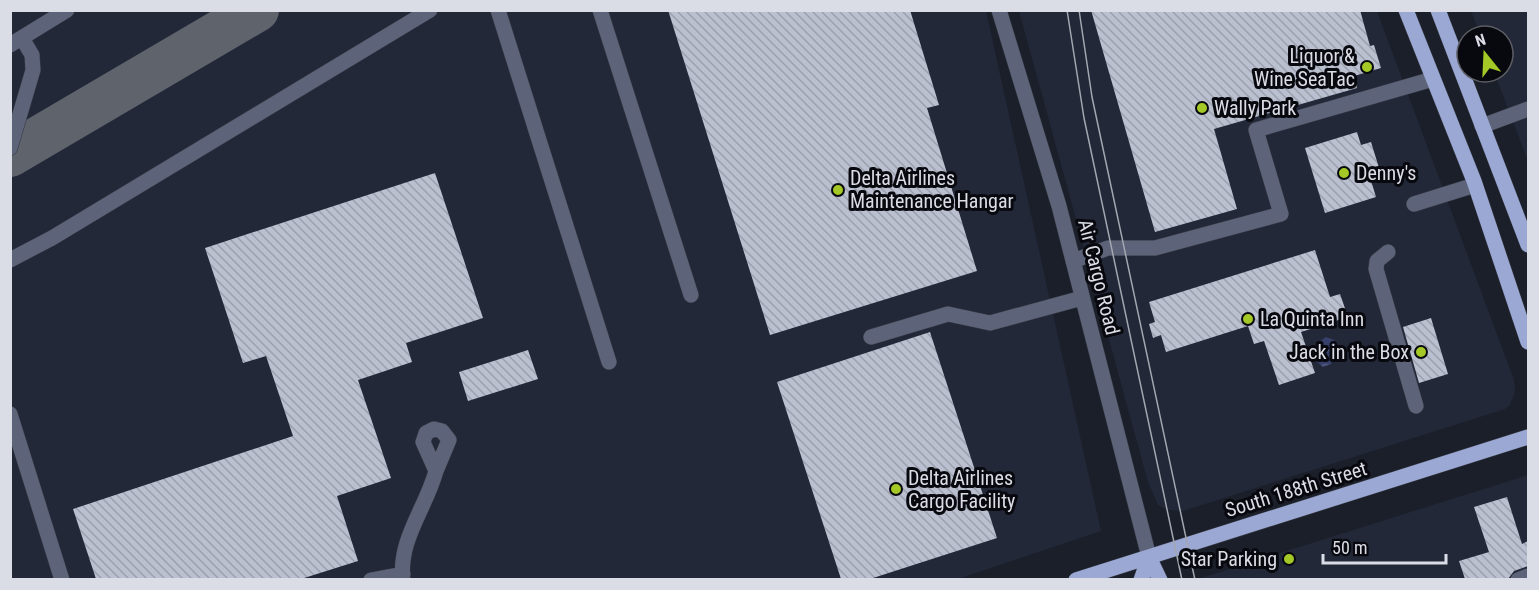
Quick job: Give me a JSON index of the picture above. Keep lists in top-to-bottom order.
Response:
{
  "streets": {
    "main road": ["South 188th Street"],
    "street": ["Air Cargo Road"]
  },
  "crossings": [
    ["Air Cargo Road", "South 188th Street"]
  ],
  "places": [
    "Liquor & Wine SeaTac",
    "Wally Park",
    "Denny's",
    "Delta Airlines Maintenance Hangar",
    "La Quinta Inn",
    "Jack in the Box",
    "Delta Airlines Cargo Facility",
    "Star Parking"
  ],
  "scale_bar": "50 m",
  "north": "top"
}
